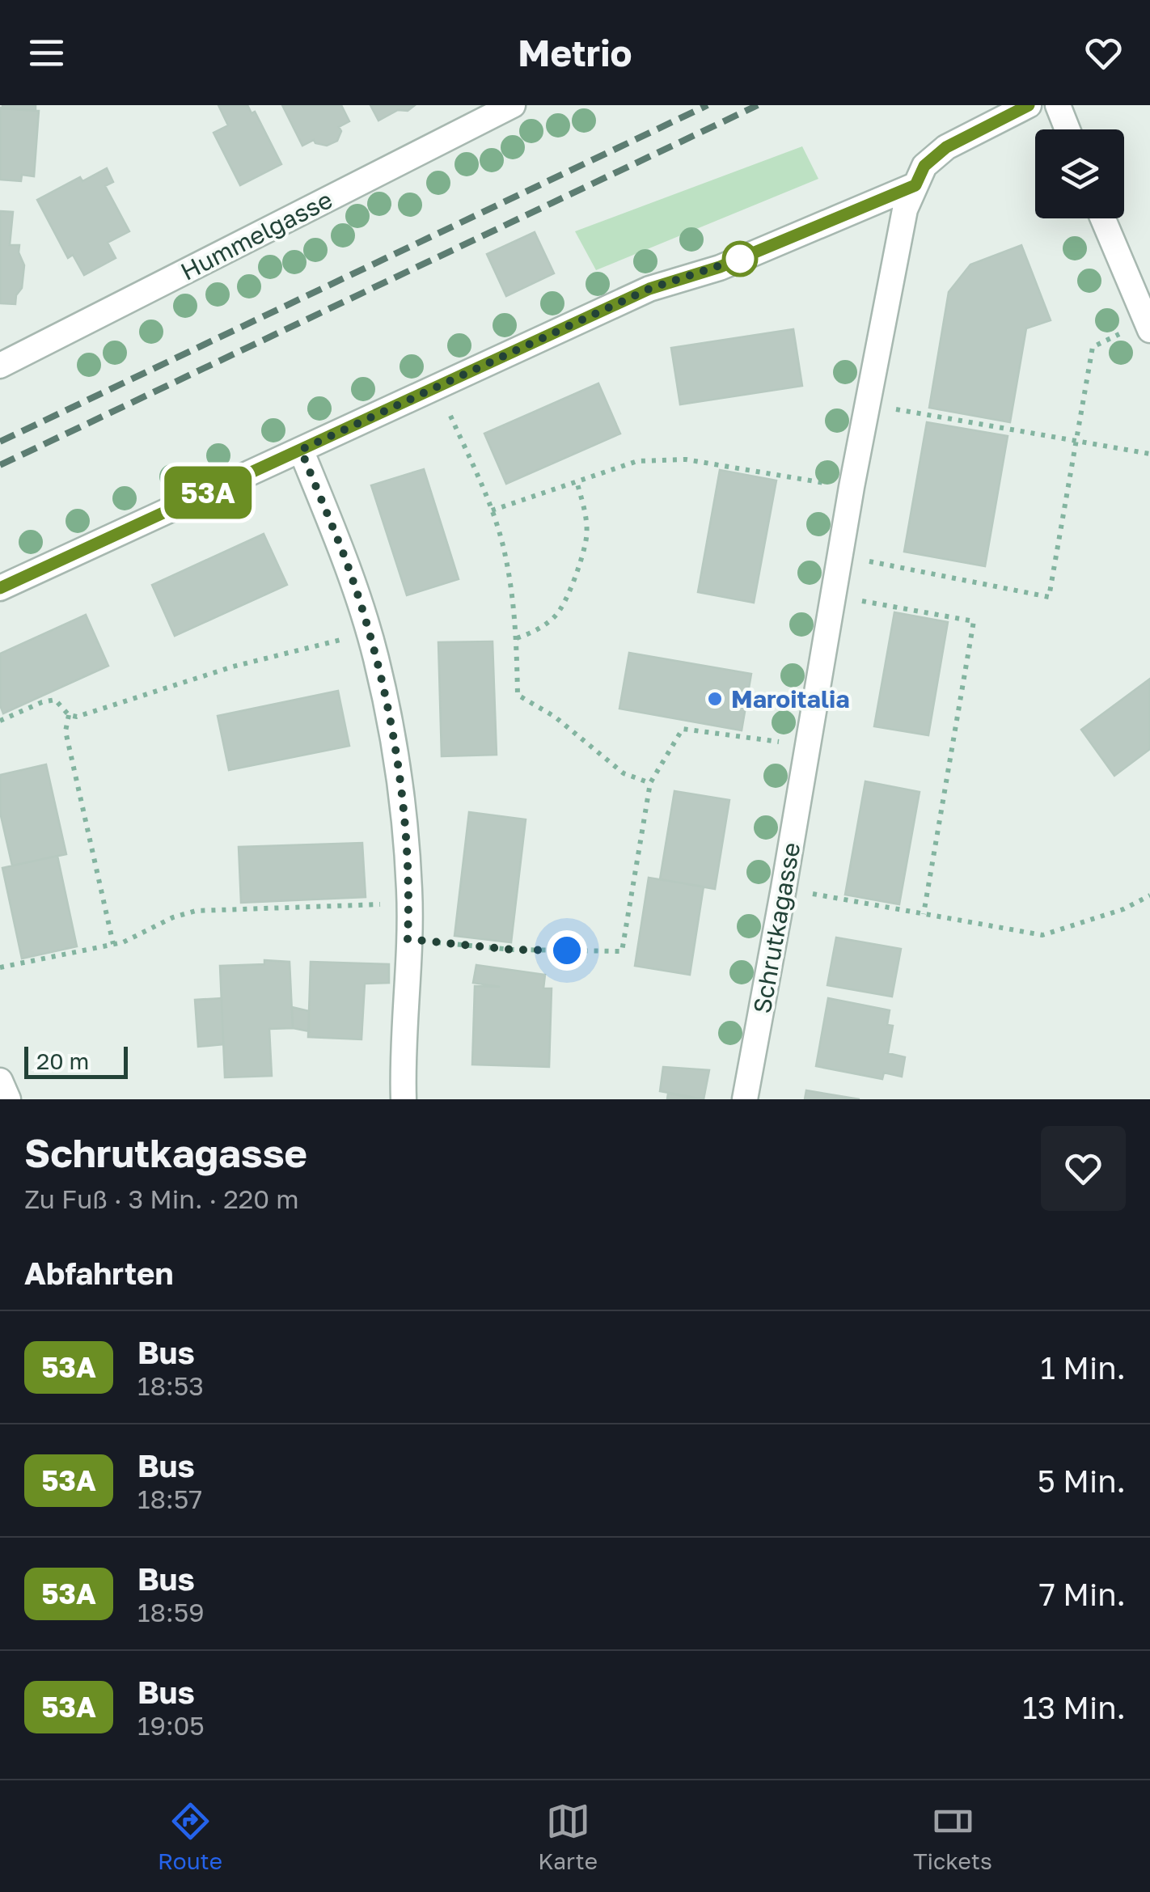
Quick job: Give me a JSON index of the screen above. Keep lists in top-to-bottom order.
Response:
{
  "streets": {
    "street": ["Hummelgasse", "Schrutkagasse"]
  },
  "places": ["Maroitalia"],
  "lines": ["bus line 53A"],
  "scale_bar": "20 m",
  "page": {
    "header": "Metrio",
    "on_map": "53A",
    "scale": "20 m",
    "heading": [
      ["Schrutkagasse", "Zu Fuß · 3 Min. · 220 m"],
      "Abfahrten"
    ],
    "list": [
      {
        "mark": "53A",
        "name": "Bus",
        "note": "18:53",
        "value": "1 Min."
      },
      {
        "mark": "53A",
        "name": "Bus",
        "note": "18:57",
        "value": "5 Min."
      },
      {
        "mark": "53A",
        "name": "Bus",
        "note": "18:59",
        "value": "7 Min."
      },
      {
        "mark": "53A",
        "name": "Bus",
        "note": "19:05",
        "value": "13 Min."
      }
    ],
    "tabs": ["Route", "Karte", "Tickets"]
  }
}
